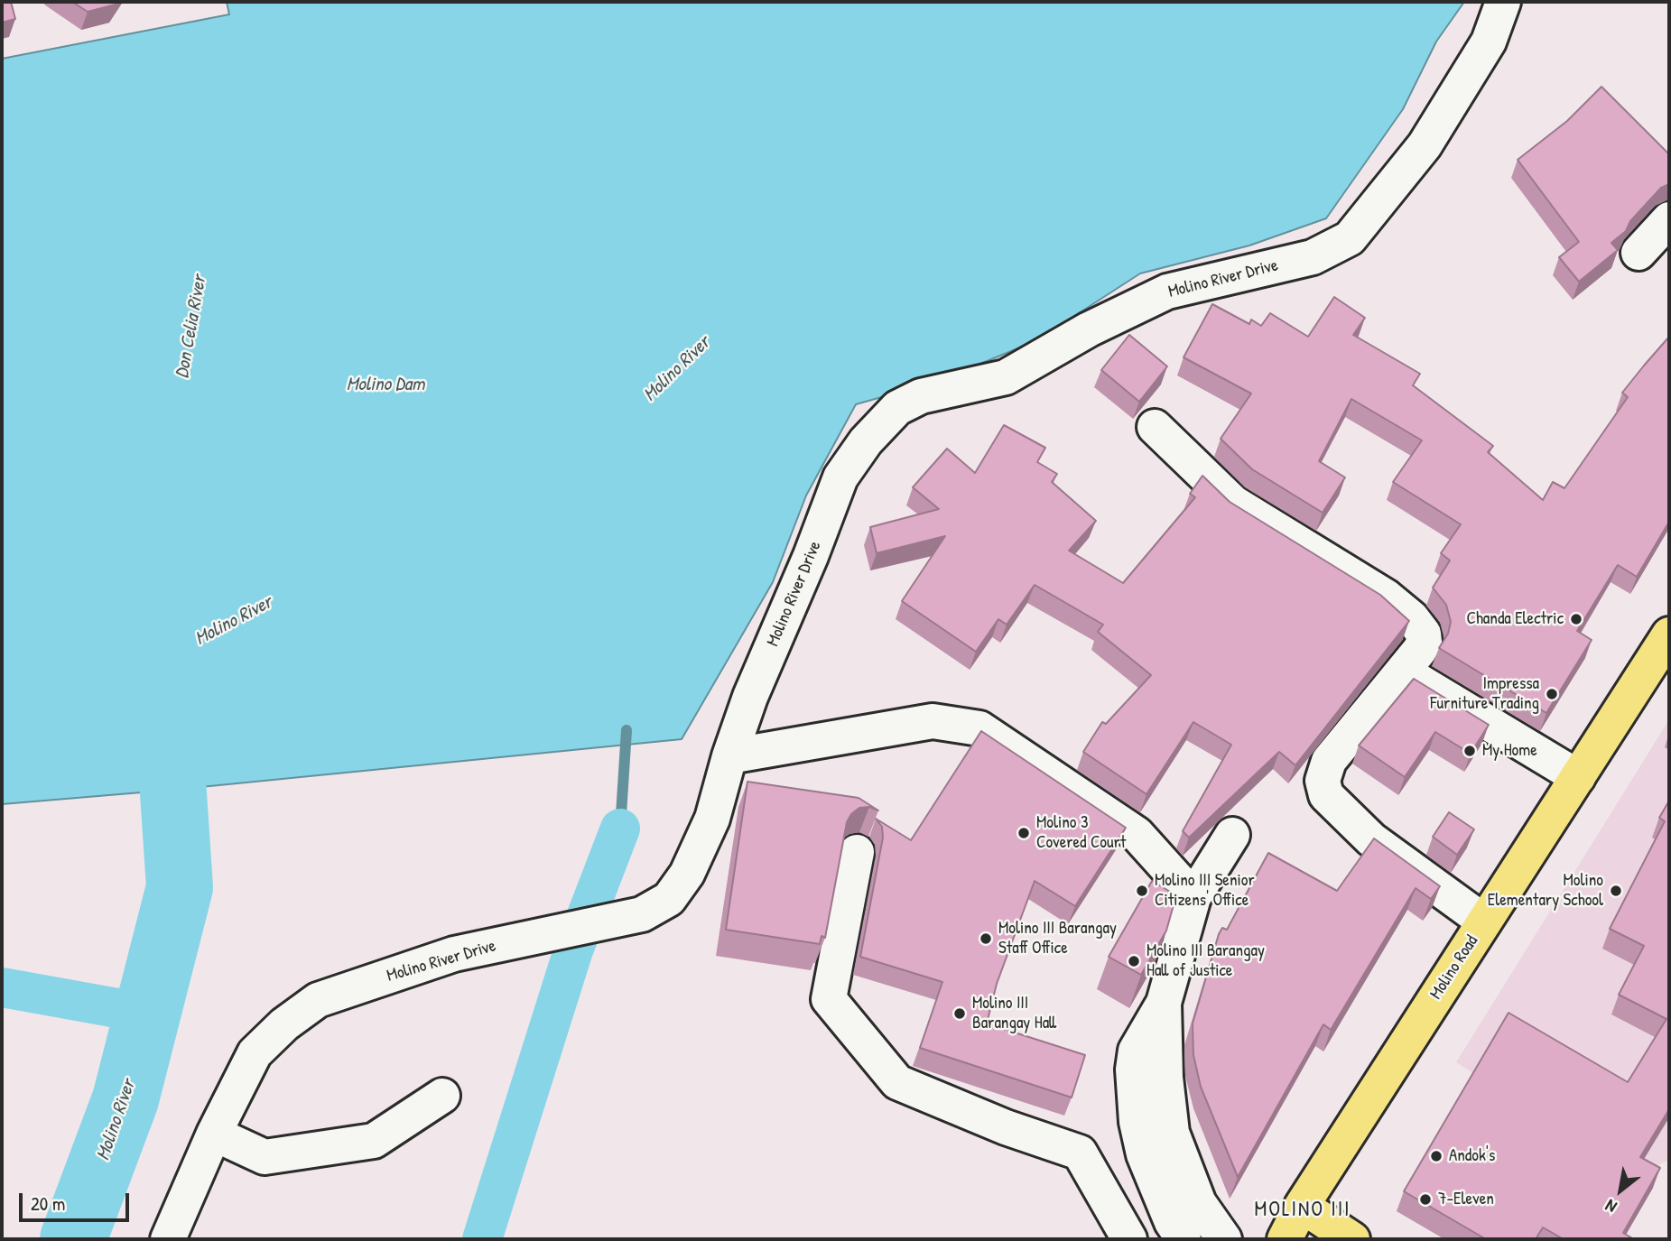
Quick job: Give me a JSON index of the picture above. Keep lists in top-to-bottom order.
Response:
{
  "streets": {
    "main road": ["Molino Road"],
    "street": ["Molino River Drive"]
  },
  "districts": ["MOLINO III"],
  "water": ["Don Celia River", "Molino River", "Molino Dam"],
  "places": [
    "Chanda Electric",
    "Impressa Furniture Trading",
    "My Home",
    "Molino 3 Covered Court",
    "Molino III Senior Citizens' Office",
    "Molino Elementary School",
    "Molino III Barangay Staff Office",
    "Molino III Barangay Hall of Justice",
    "Molino III Barangay Hall",
    "Andok's",
    "7-Eleven"
  ],
  "scale_bar": "20 m",
  "north": "bottom left"
}
